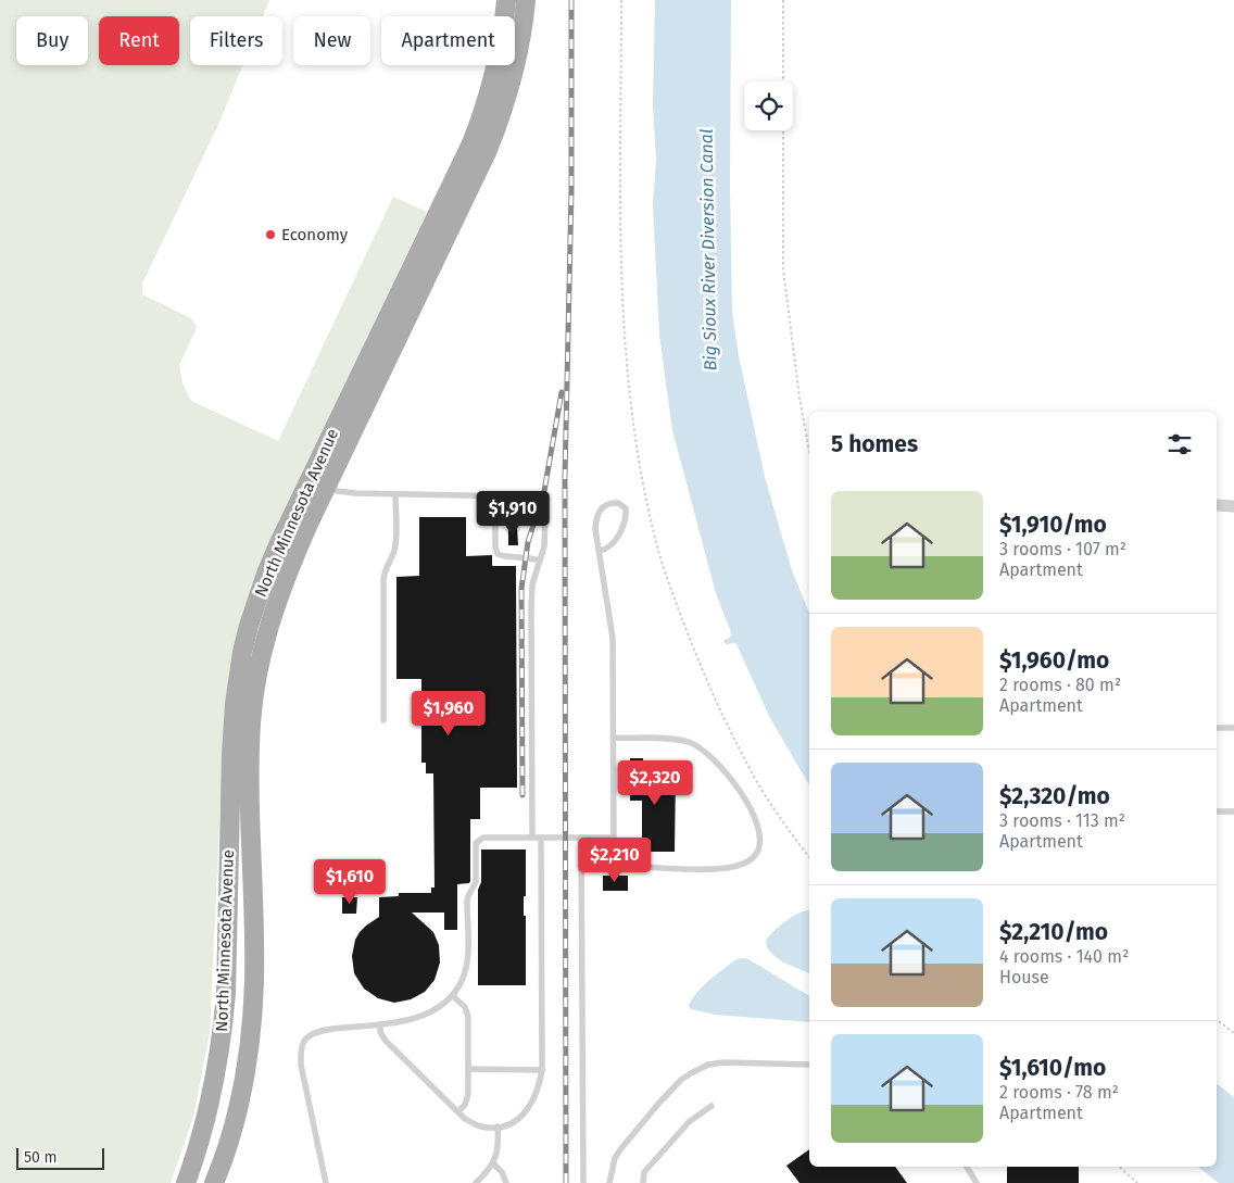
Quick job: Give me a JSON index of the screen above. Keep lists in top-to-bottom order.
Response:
{
  "streets": {
    "main road": ["North Minnesota Avenue"]
  },
  "water": ["Big Sioux River Diversion Canal"],
  "places": ["Economy"],
  "scale_bar": "50 m",
  "page": {
    "chip": [
      "Buy",
      "Rent",
      "Filters",
      "New",
      "Apartment"
    ],
    "heading": "5 homes",
    "list": [
      {
        "name": "$1,910/mo",
        "note": "3 rooms · 107 m² · Apartment"
      },
      {
        "name": "$1,960/mo",
        "note": "2 rooms · 80 m² · Apartment"
      },
      {
        "name": "$2,320/mo",
        "note": "3 rooms · 113 m² · Apartment"
      },
      {
        "name": "$2,210/mo",
        "note": "4 rooms · 140 m² · House"
      },
      {
        "name": "$1,610/mo",
        "note": "2 rooms · 78 m² · Apartment"
      }
    ],
    "price": [
      "$1,910",
      "$1,960",
      "$2,320",
      "$2,210",
      "$1,610"
    ],
    "scale": "50 m"
  }
}
